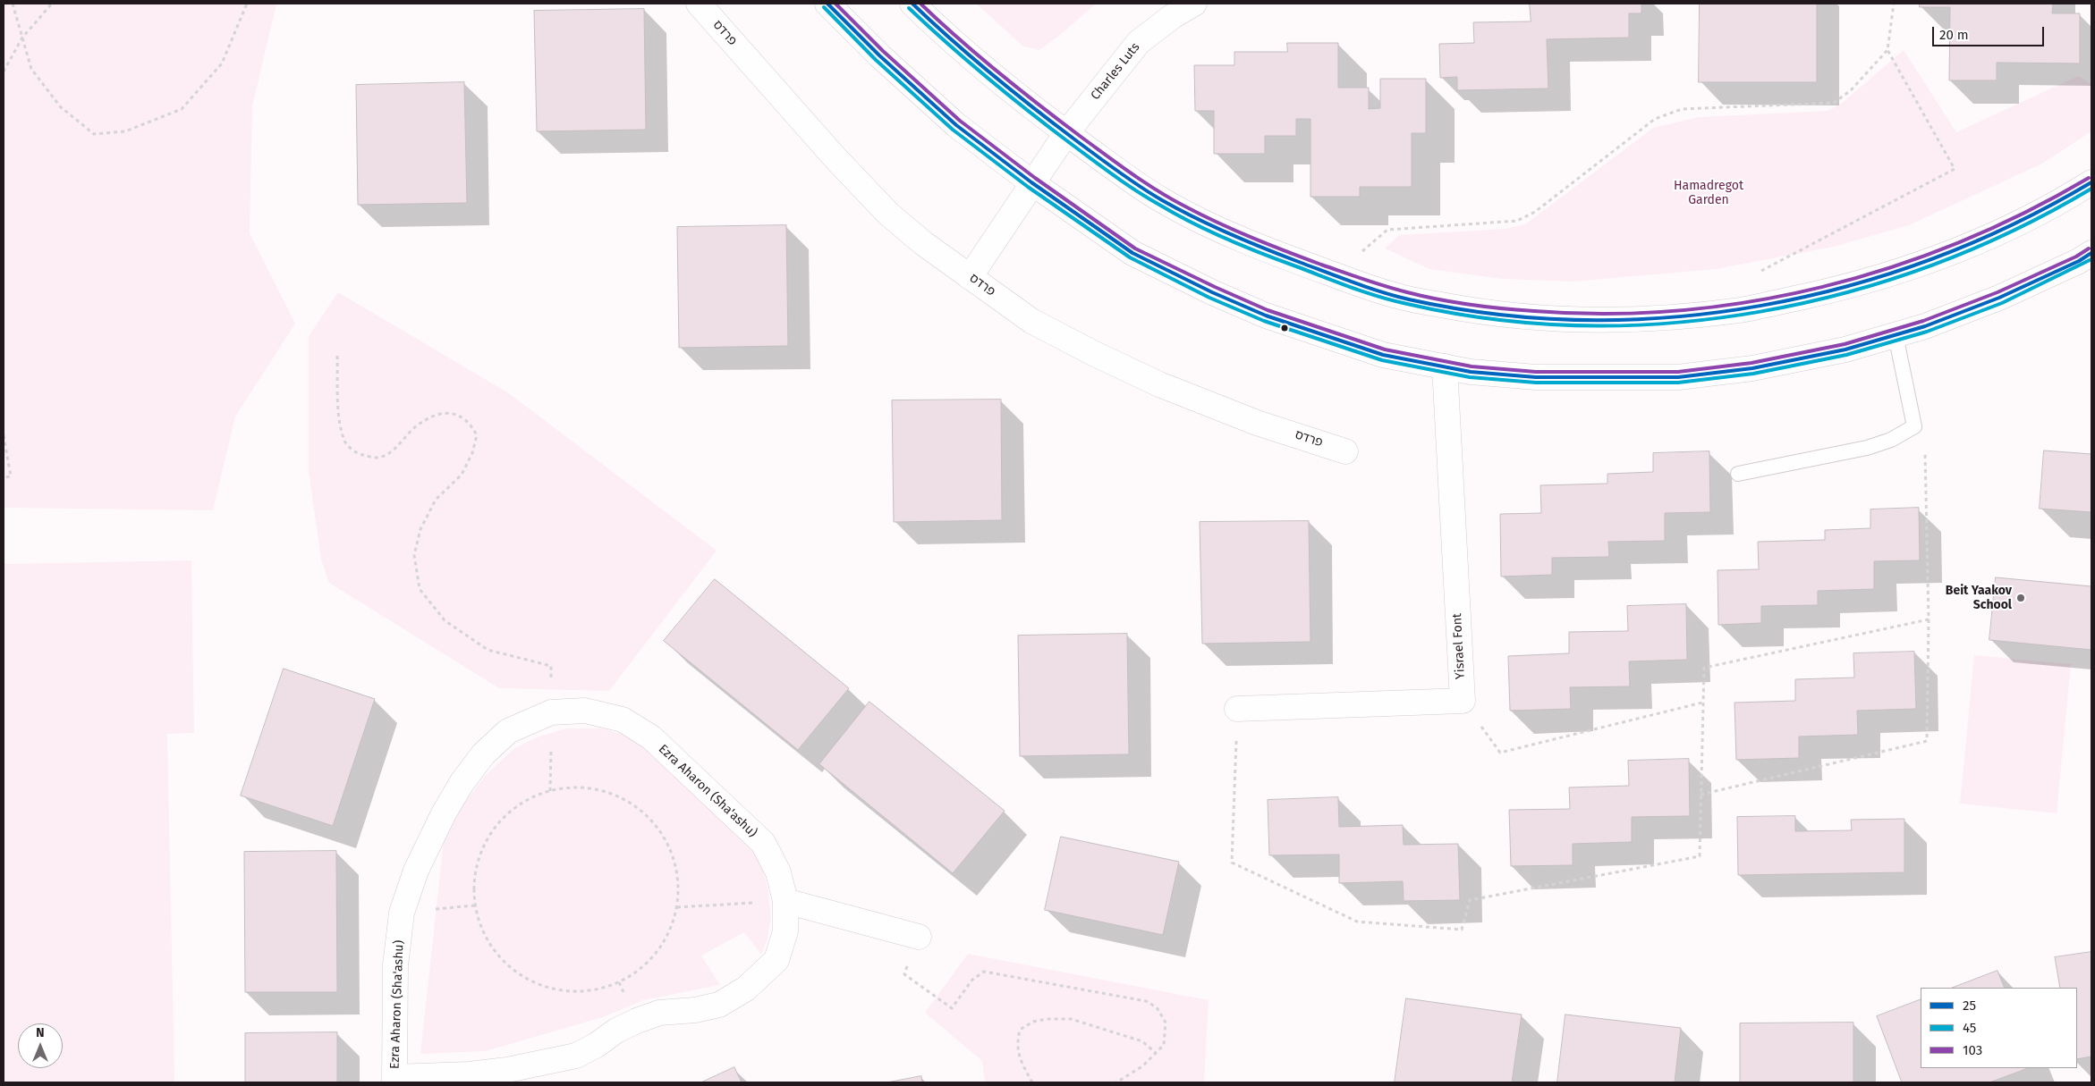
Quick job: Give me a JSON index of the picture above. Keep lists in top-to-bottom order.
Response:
{
  "streets": {
    "street": [
      "פרדס",
      "Charles Luts",
      "Yisrael Font",
      "Ezra Aharon (Sha'ashu)"
    ]
  },
  "crossings": [
    ["פרדס", "Charles Luts"]
  ],
  "parks": ["Hamadregot Garden"],
  "places": ["Beit Yaakov School"],
  "lines": ["transit line 25", "transit line 103", "transit line 45"],
  "legend": ["25", "45", "103"],
  "scale_bar": "20 m",
  "north": "top"
}
